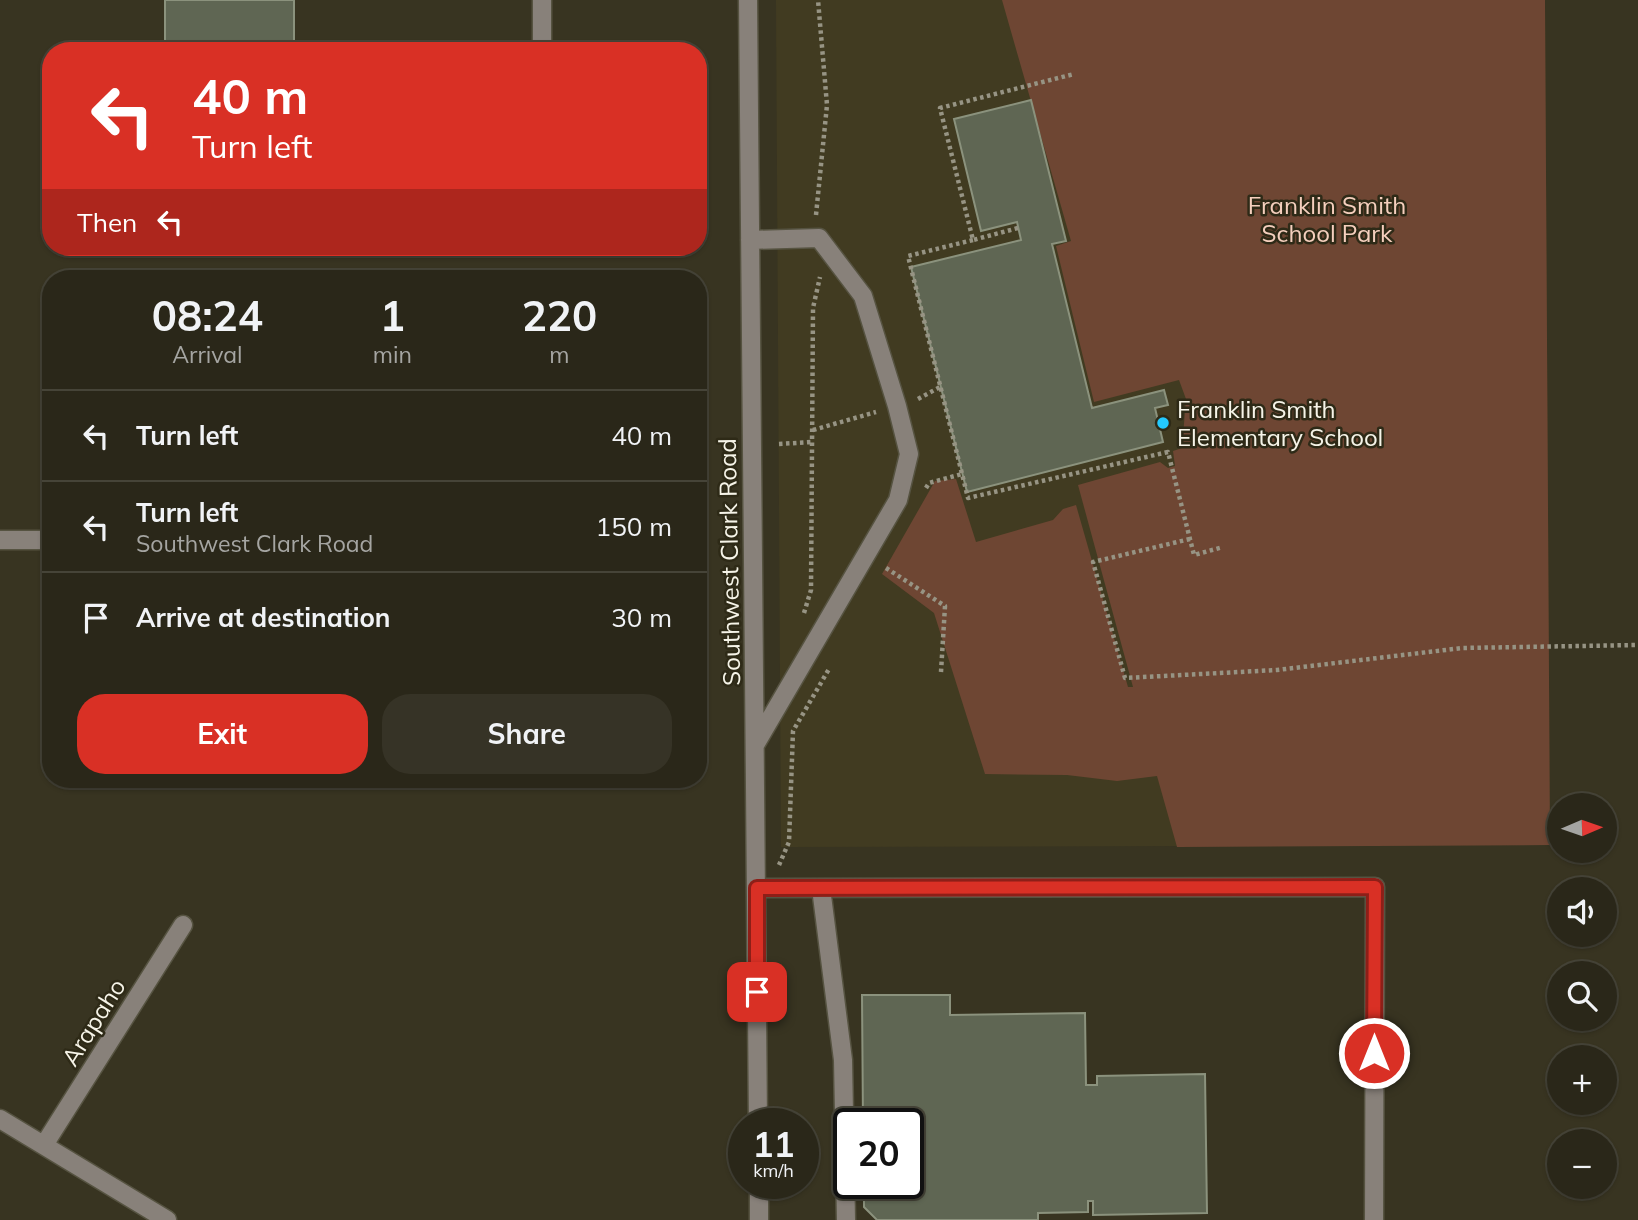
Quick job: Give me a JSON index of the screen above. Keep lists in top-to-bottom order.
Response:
{
  "streets": {
    "street": ["Southwest Clark Road", "Arapaho"]
  },
  "parks": ["Franklin Smith School Park"],
  "places": ["Franklin Smith Elementary School"],
  "north": "right",
  "page": {
    "turn": ["40 m", "Turn left"],
    "then": "Then",
    "eta": [
      "08:24",
      "Arrival",
      "1",
      "min",
      "220",
      "m"
    ],
    "list": [
      {
        "name": "Turn left",
        "value": "40 m"
      },
      {
        "name": "Turn left",
        "note": "Southwest Clark Road",
        "value": "150 m"
      },
      {
        "name": "Arrive at destination",
        "value": "30 m"
      }
    ],
    "buttons": ["Exit", "Share"],
    "map_buttons": ["+", "−"],
    "speed": "11 km/h",
    "limit": "20"
  }
}
